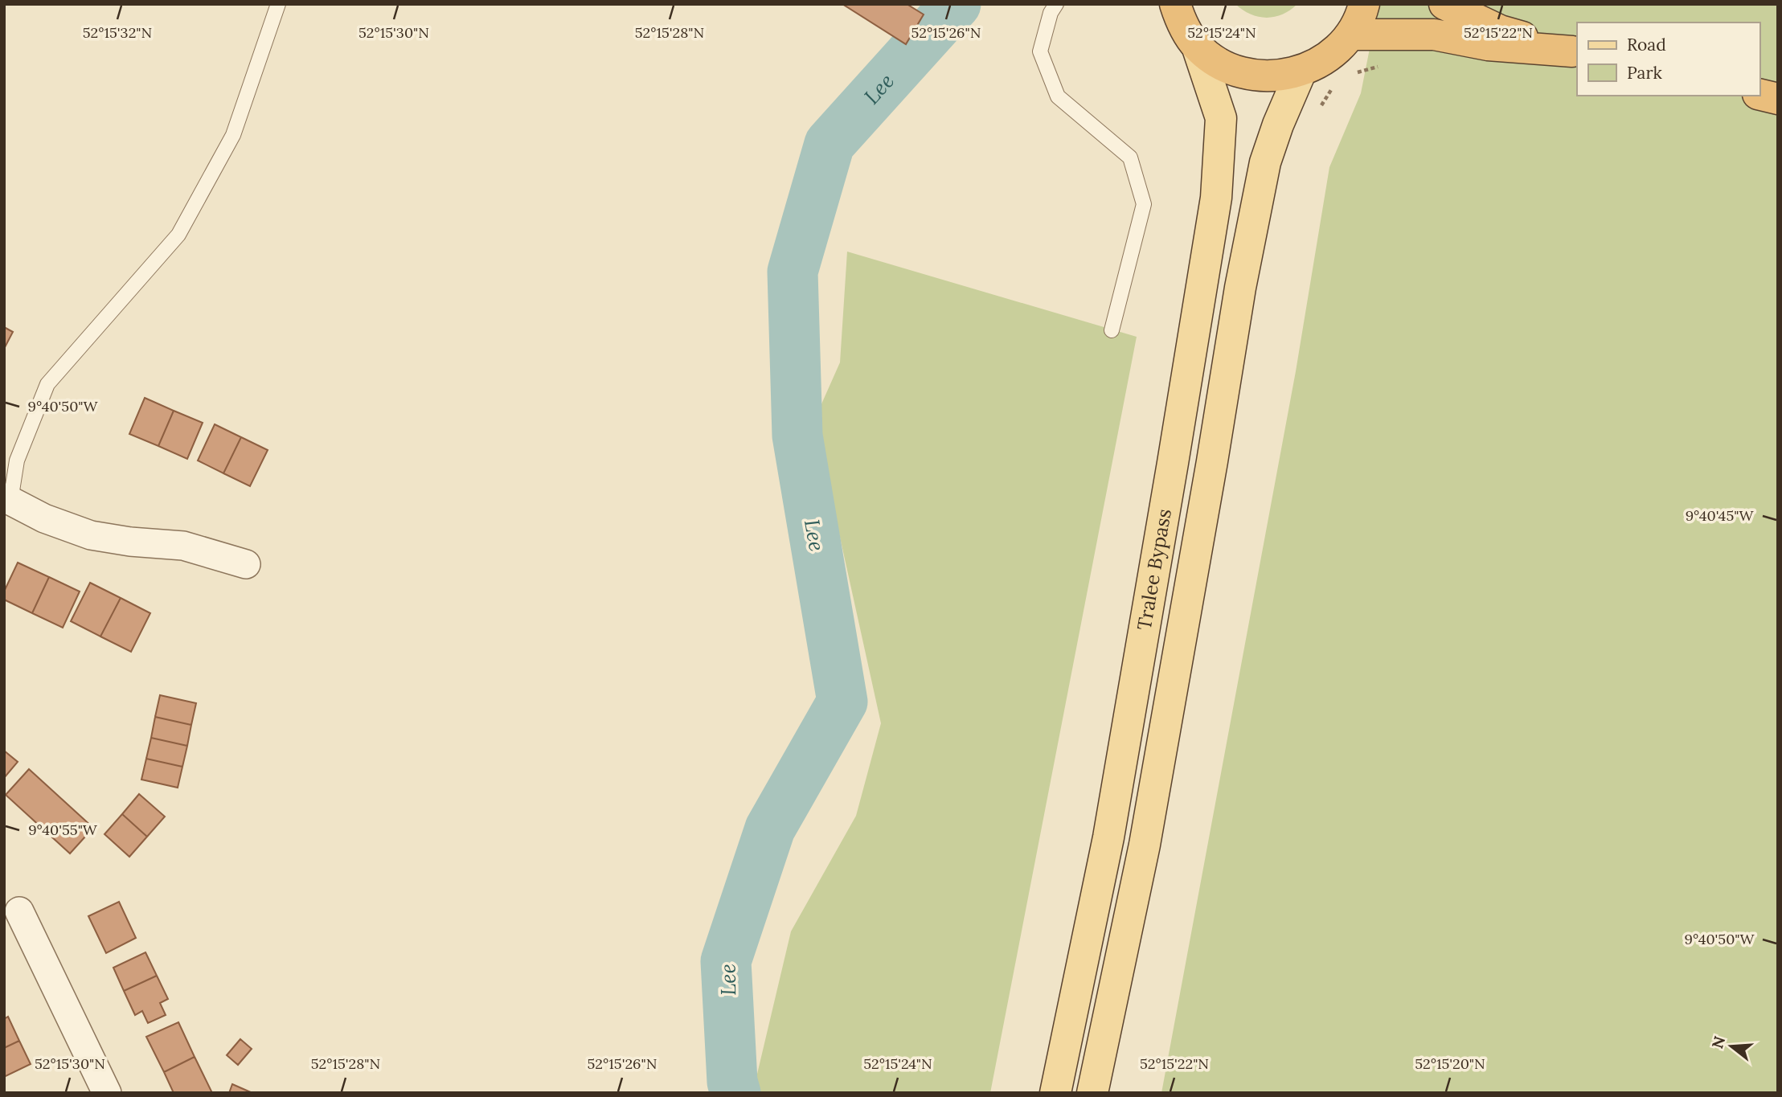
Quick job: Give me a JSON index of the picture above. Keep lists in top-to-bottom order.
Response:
{
  "streets": {
    "main road": ["Tralee Bypass"]
  },
  "water": ["Lee"],
  "legend": ["Road", "Park"],
  "north": "left",
  "coordinates": [
    "52°15'32\"N",
    "52°15'30\"N",
    "52°15'28\"N",
    "52°15'26\"N",
    "52°15'24\"N",
    "52°15'22\"N",
    "9°40'50\"W",
    "9°40'45\"W",
    "9°40'55\"W",
    "52°15'20\"N"
  ]
}
